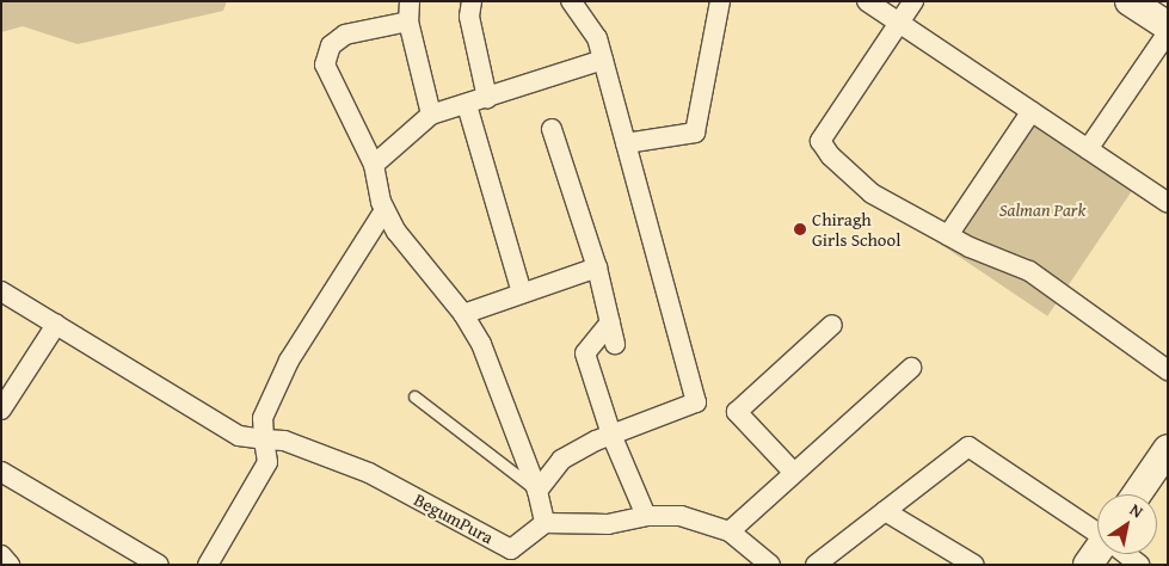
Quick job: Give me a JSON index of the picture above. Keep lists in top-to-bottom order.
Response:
{
  "streets": {
    "street": ["BegumPura"]
  },
  "parks": ["Salman Park"],
  "places": ["Chiragh Girls School"],
  "north": "top right"
}
